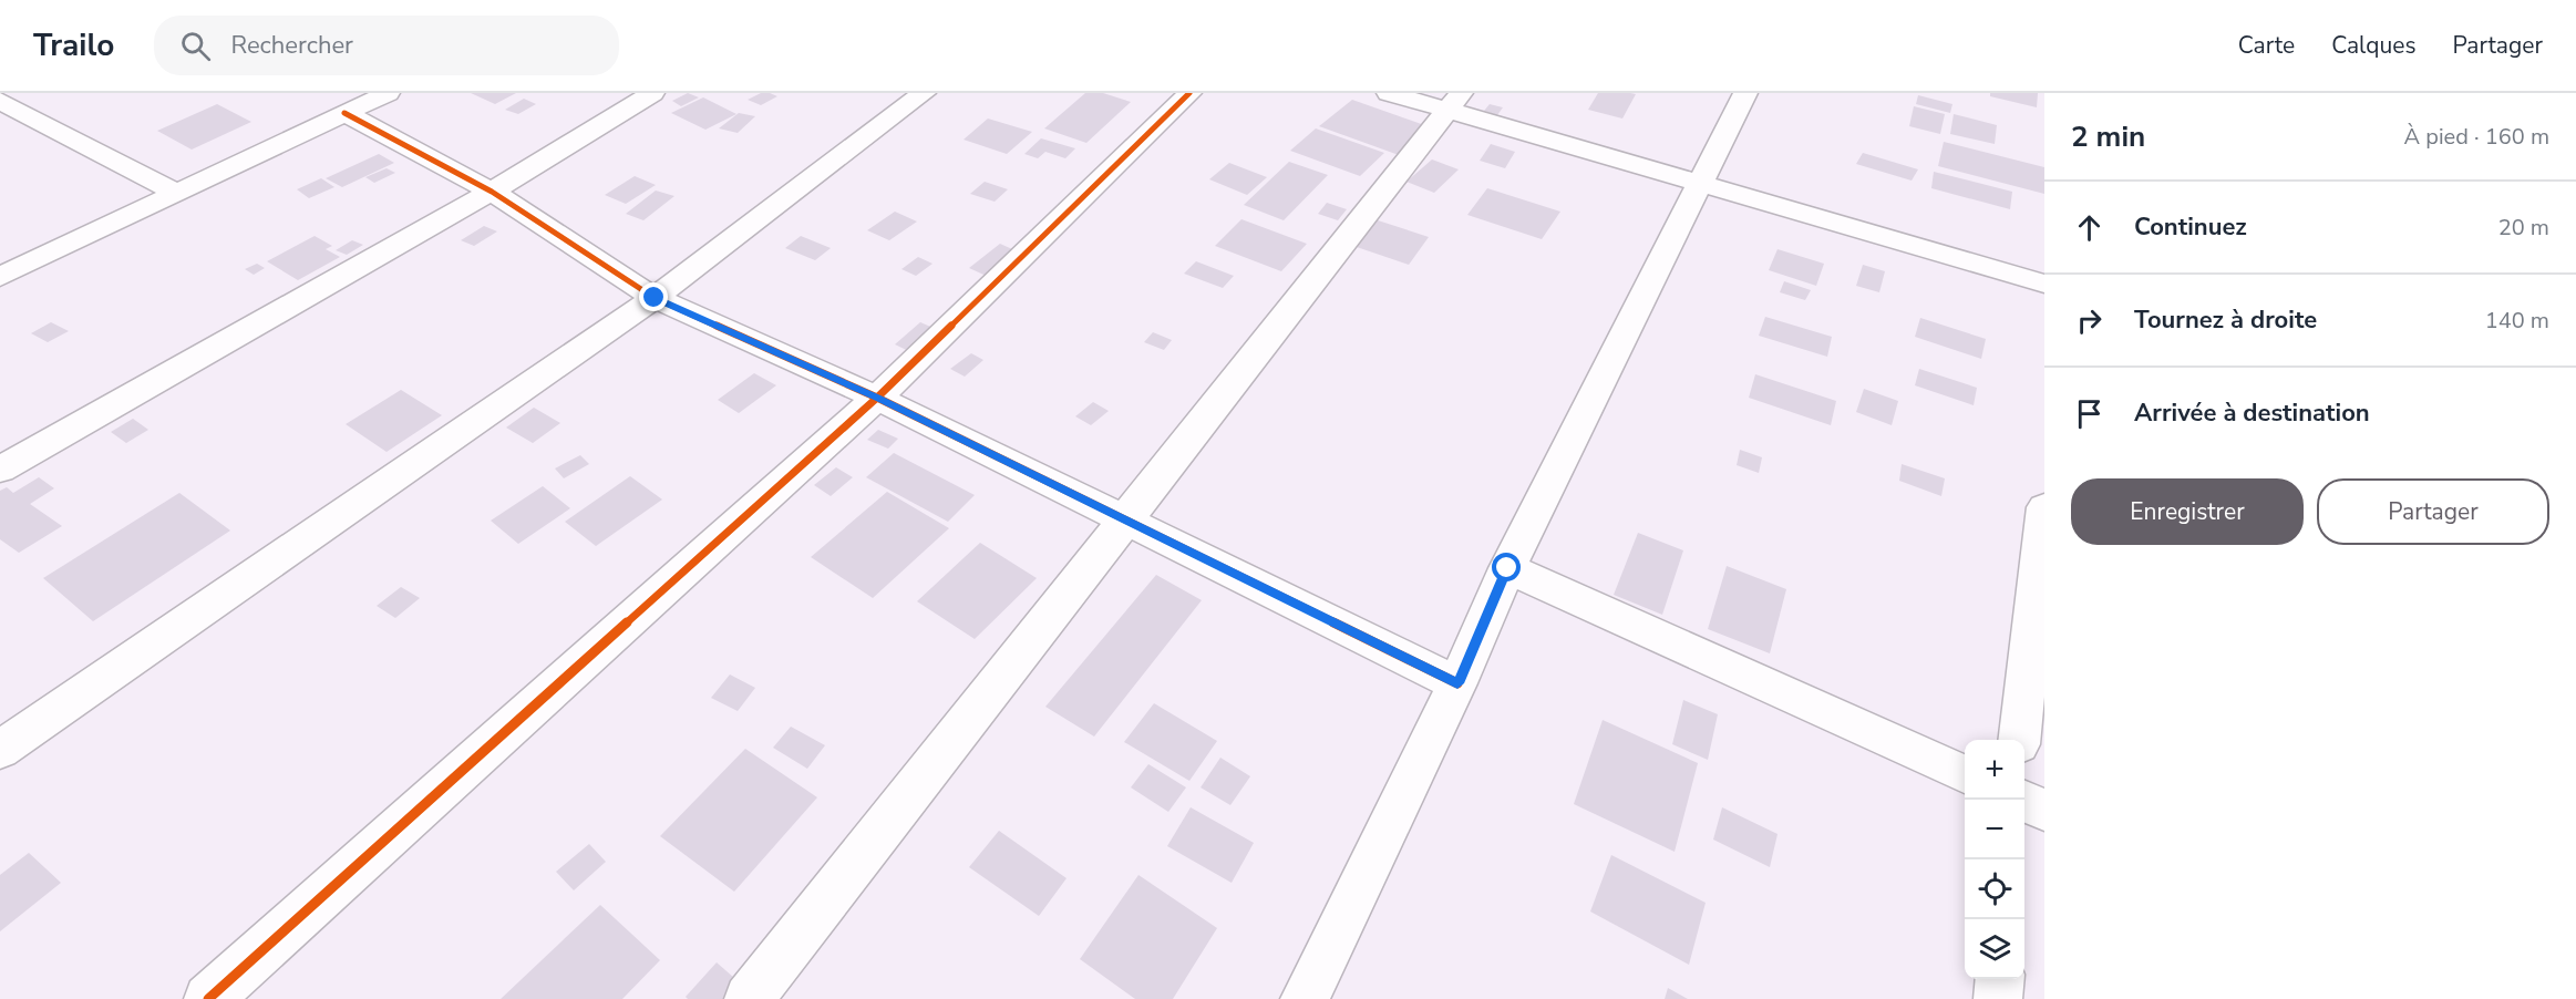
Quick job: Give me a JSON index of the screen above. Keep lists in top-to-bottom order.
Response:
{
  "page": {
    "header": "Trailo",
    "search": "Rechercher",
    "nav": ["Carte", "Calques", "Partager"],
    "heading": ["2 min", "À pied · 160 m"],
    "list": [
      ["Continuez", "20 m"],
      ["Tournez à droite", "140 m"],
      "Arrivée à destination"
    ],
    "buttons": ["Enregistrer", "Partager"],
    "map_buttons": ["+", "−"]
  }
}
